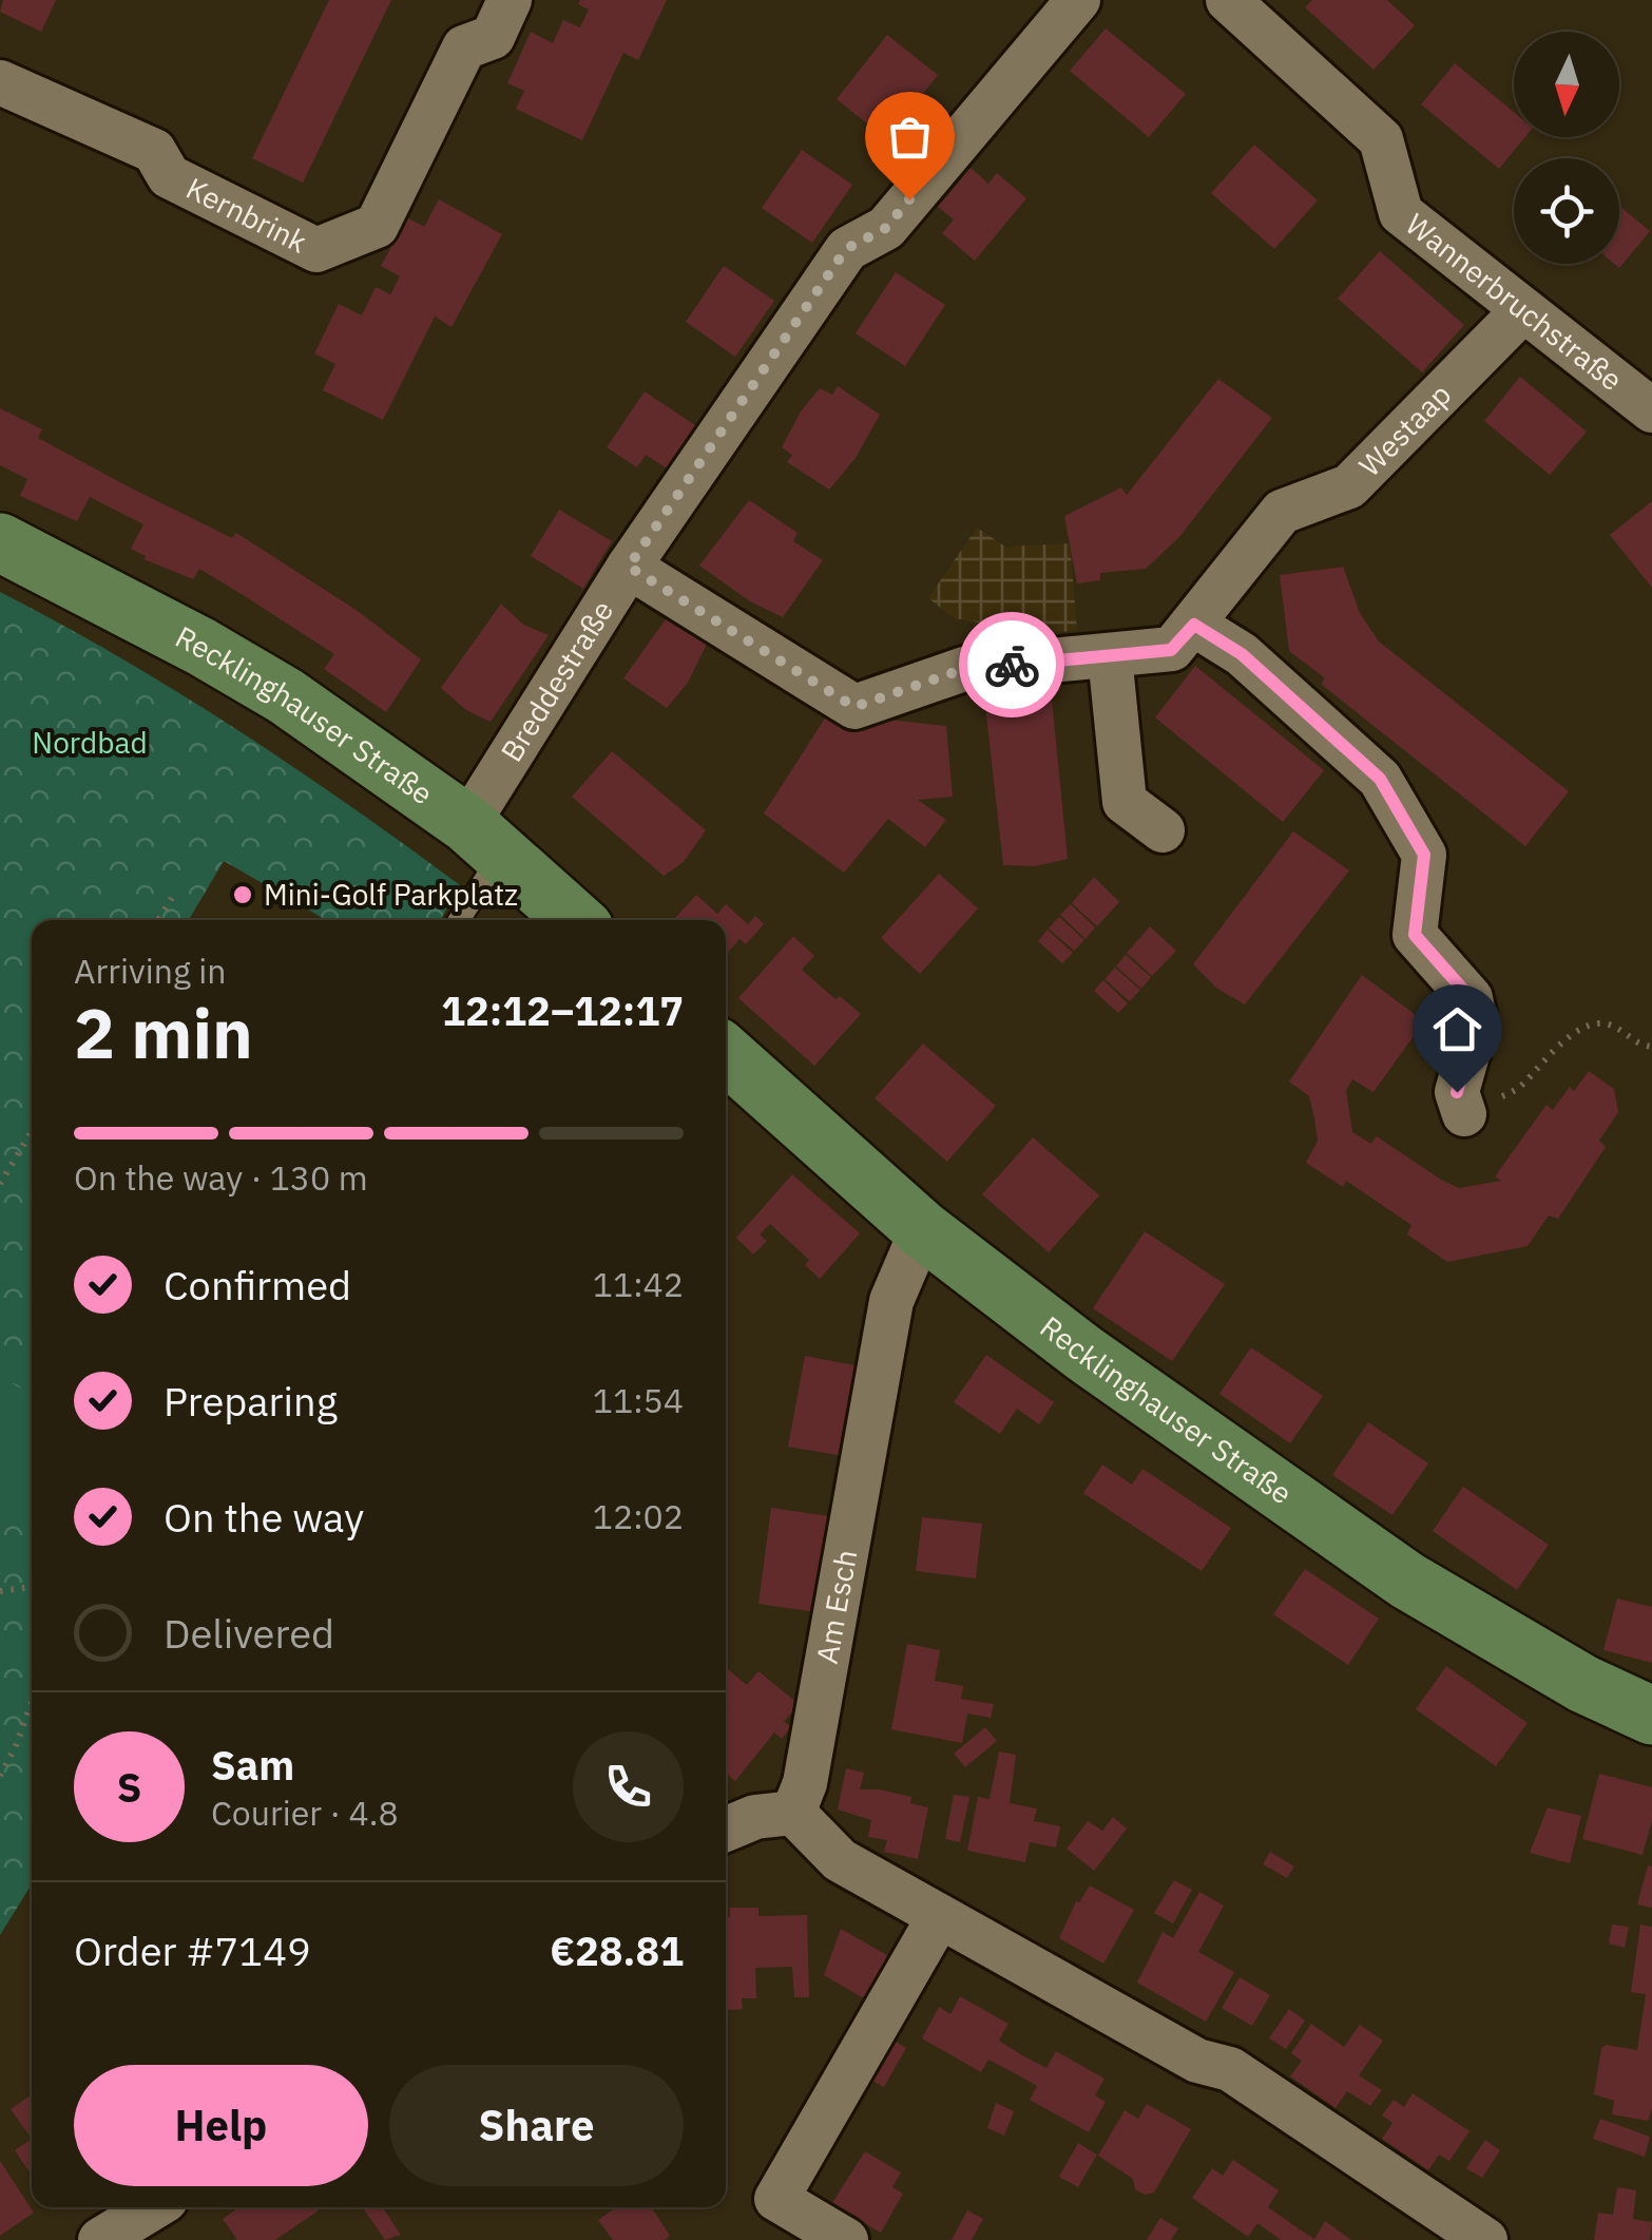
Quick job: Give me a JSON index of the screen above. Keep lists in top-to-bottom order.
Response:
{
  "streets": {
    "street": [
      "Kernbrink",
      "Wannerbruchstraße",
      "Westaap",
      "Breddestraße",
      "Recklinghauser Straße",
      "Am Esch"
    ]
  },
  "crossings": [
    ["Wannerbruchstraße", "Westaap"],
    ["Westaap", "Breddestraße"],
    ["Breddestraße", "Recklinghauser Straße"],
    ["Recklinghauser Straße", "Am Esch"]
  ],
  "parks": ["Nordbad"],
  "places": ["Mini-Golf Parkplatz"],
  "north": "bottom",
  "page": {
    "heading": ["2 min", "Arriving in", "12:12–12:17"],
    "panel": [
      "Sam",
      "Courier · 4.8",
      "Order #7149",
      "€28.81"
    ],
    "bar": "On the way · 130 m",
    "list": [
      ["Confirmed", "11:42"],
      ["Preparing", "11:54"],
      ["On the way", "12:02"],
      "Delivered"
    ],
    "round": "S",
    "buttons": ["Help", "Share"]
  }
}
